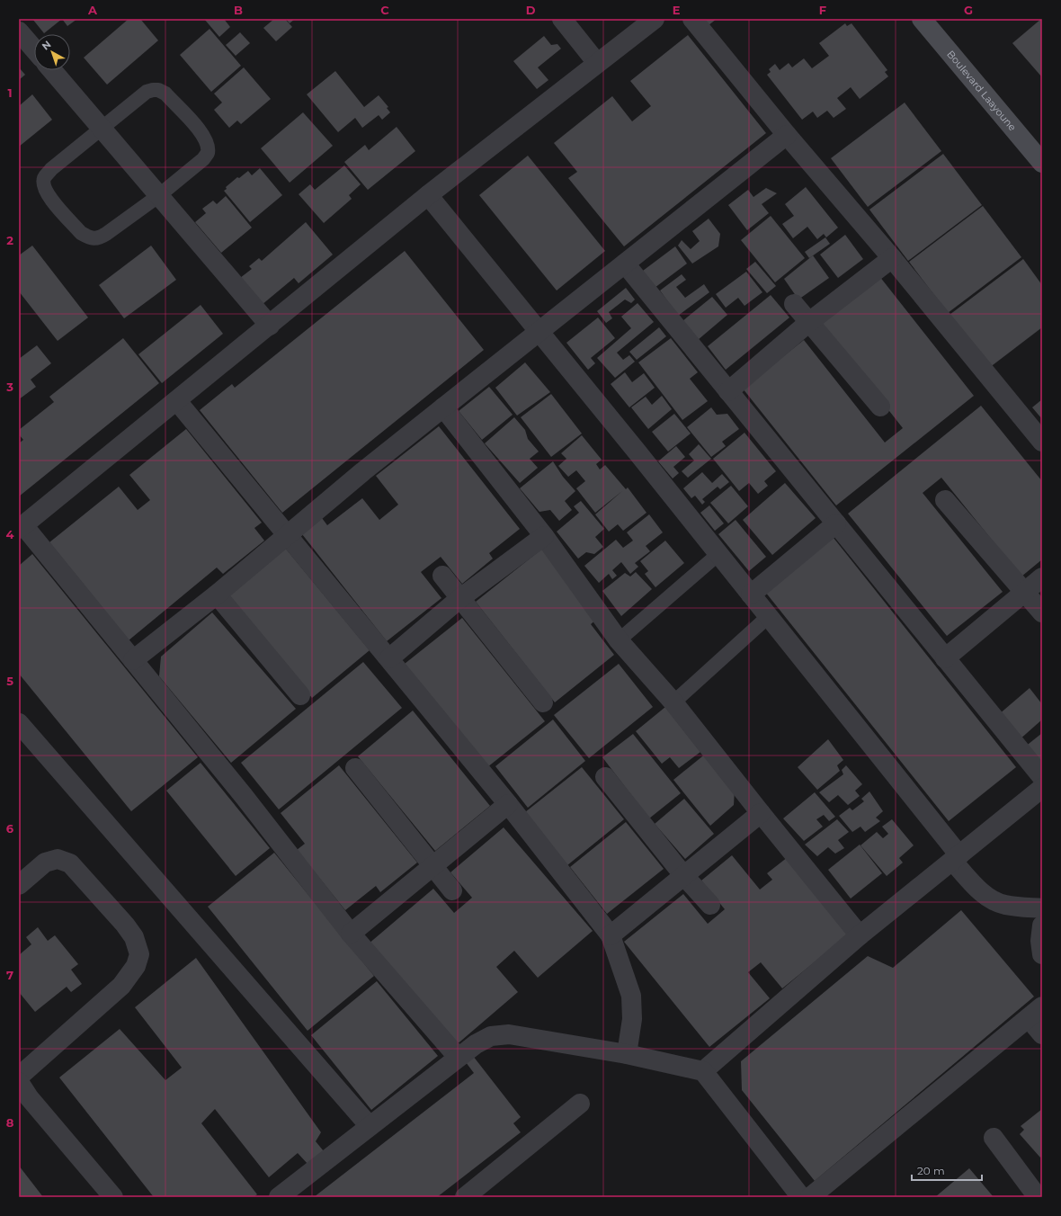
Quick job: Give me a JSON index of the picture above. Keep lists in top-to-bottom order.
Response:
{
  "streets": {
    "street": ["Boulevard Laayoune"]
  },
  "scale_bar": "20 m",
  "north": "top left",
  "grid": {
    "columns": [
      "A",
      "B",
      "C",
      "D",
      "E",
      "F",
      "G"
    ],
    "rows": [
      "1",
      "2",
      "3",
      "4",
      "5",
      "6",
      "7",
      "8"
    ]
  }
}
